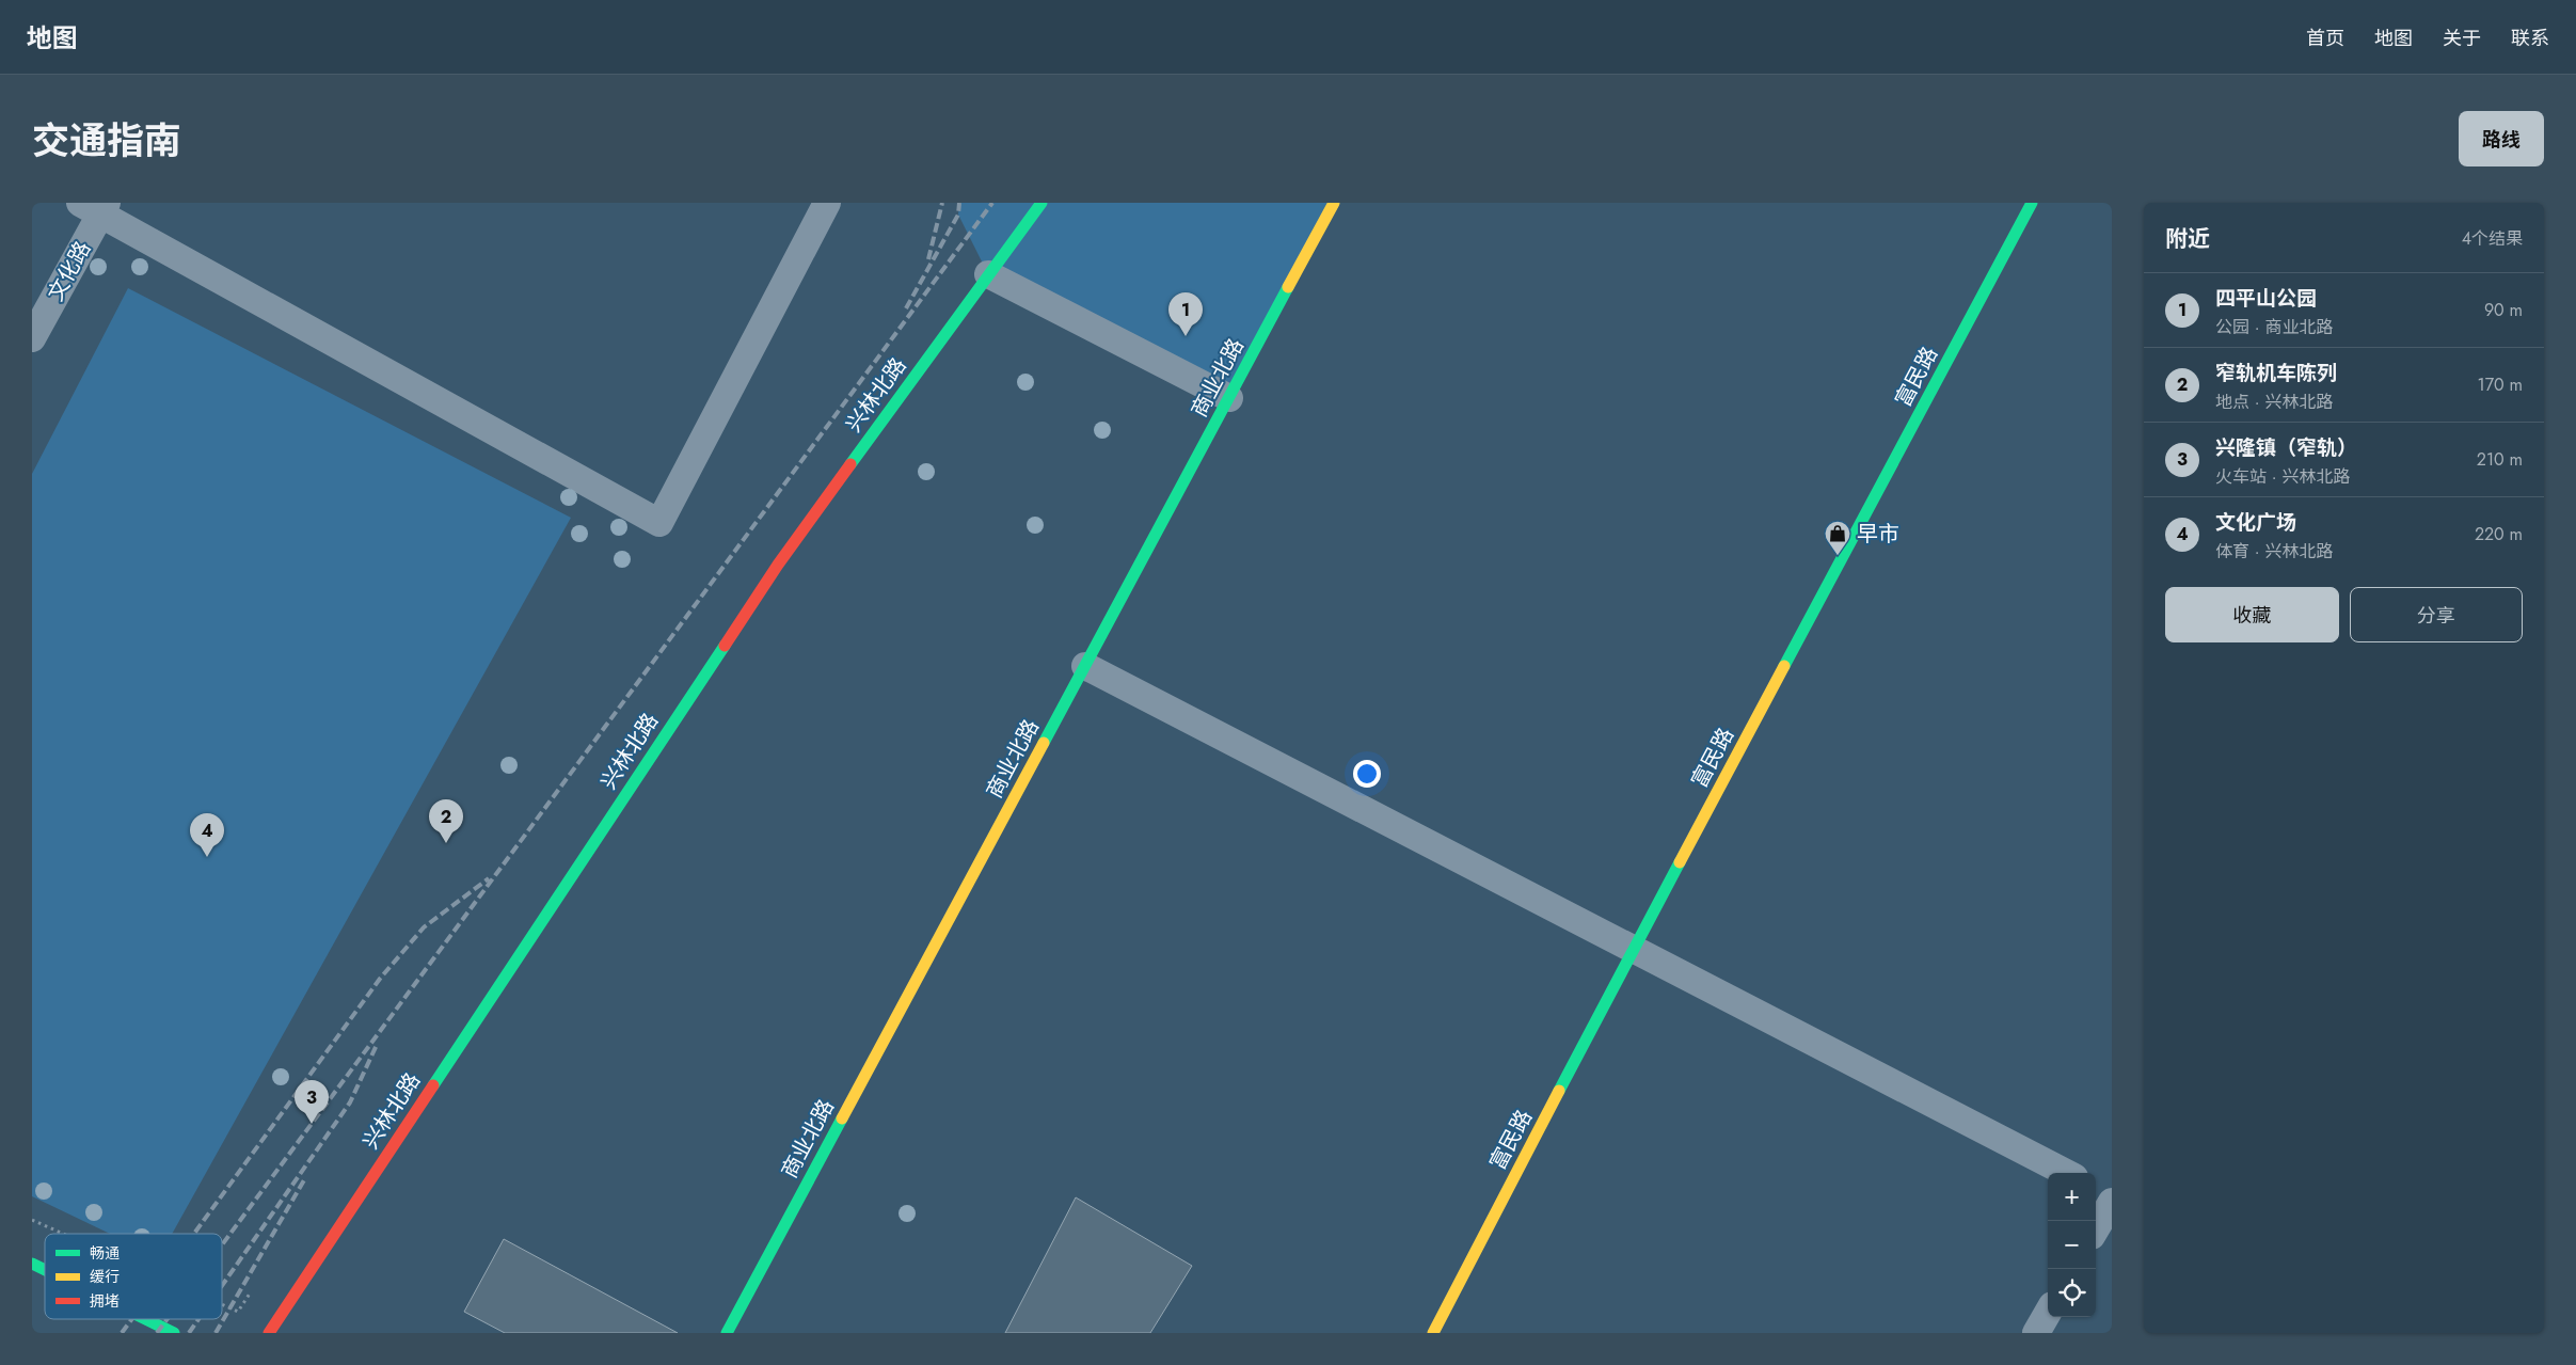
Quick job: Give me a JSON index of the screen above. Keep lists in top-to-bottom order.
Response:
{
  "streets": {
    "street": [
      "文化路",
      "富民路",
      "商业北路",
      "兴林北路"
    ]
  },
  "places": {
    "shop": ["早市"]
  },
  "legend": ["畅通", "缓行", "拥堵"],
  "page": {
    "header": "地图",
    "nav": [
      "首页",
      "地图",
      "关于",
      "联系"
    ],
    "title": "交通指南",
    "buttons": [
      "路线",
      ["收藏", "分享"]
    ],
    "heading": ["附近", "4个结果"],
    "list": [
      {
        "mark": "1",
        "name": "四平山公园",
        "note": "公园 · 商业北路",
        "value": "90 m"
      },
      {
        "mark": "2",
        "name": "窄轨机车陈列",
        "note": "地点 · 兴林北路",
        "value": "170 m"
      },
      {
        "mark": "3",
        "name": "兴隆镇（窄轨）",
        "note": "火车站 · 兴林北路",
        "value": "210 m"
      },
      {
        "mark": "4",
        "name": "文化广场",
        "note": "体育 · 兴林北路",
        "value": "220 m"
      }
    ],
    "pins": [
      "1",
      "2",
      "4",
      "3"
    ],
    "map_buttons": ["+", "−"]
  }
}
